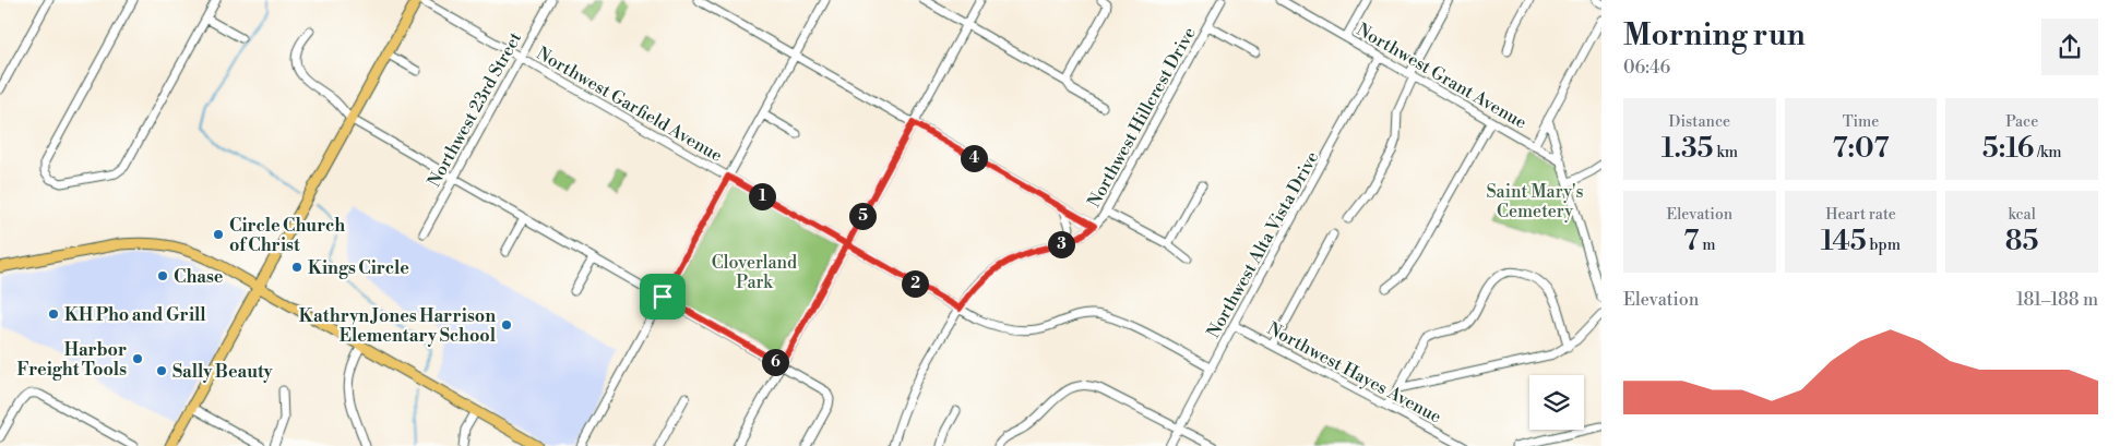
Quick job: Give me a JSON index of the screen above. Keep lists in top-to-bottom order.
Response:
{
  "streets": {
    "street": [
      "Northwest Grant Avenue",
      "Northwest Garfield Avenue",
      "Northwest 23rd Street",
      "Northwest Hillcrest Drive",
      "Northwest Alta Vista Drive",
      "Northwest Hayes Avenue"
    ]
  },
  "crossings": [
    ["Northwest Grant Avenue", "Northwest Alta Vista Drive"],
    ["Northwest Garfield Avenue", "Northwest 23rd Street"],
    ["Northwest Garfield Avenue", "Northwest Hillcrest Drive"],
    ["Northwest Garfield Avenue", "Northwest Alta Vista Drive"],
    ["Northwest Alta Vista Drive", "Northwest Hayes Avenue"]
  ],
  "parks": ["Saint Mary's Cemetery", "Cloverland Park"],
  "places": [
    "Circle Church of Christ",
    "Kings Circle",
    "Chase",
    "KH Pho and Grill",
    "Kathryn Jones Harrison Elementary School",
    "Harbor Freight Tools",
    "Sally Beauty"
  ],
  "page": {
    "heading": ["Morning run", "06:46"],
    "stats": [
      ["Distance", "1.35 km"],
      ["Time", "7:07"],
      ["Pace", "5:16 /km"],
      ["Elevation", "7 m"],
      ["Heart rate", "145 bpm"],
      ["kcal", "85"]
    ],
    "pins": [
      "4",
      "1",
      "5",
      "3",
      "2",
      "6"
    ],
    "chart": ["Elevation", "181–188 m"]
  }
}
